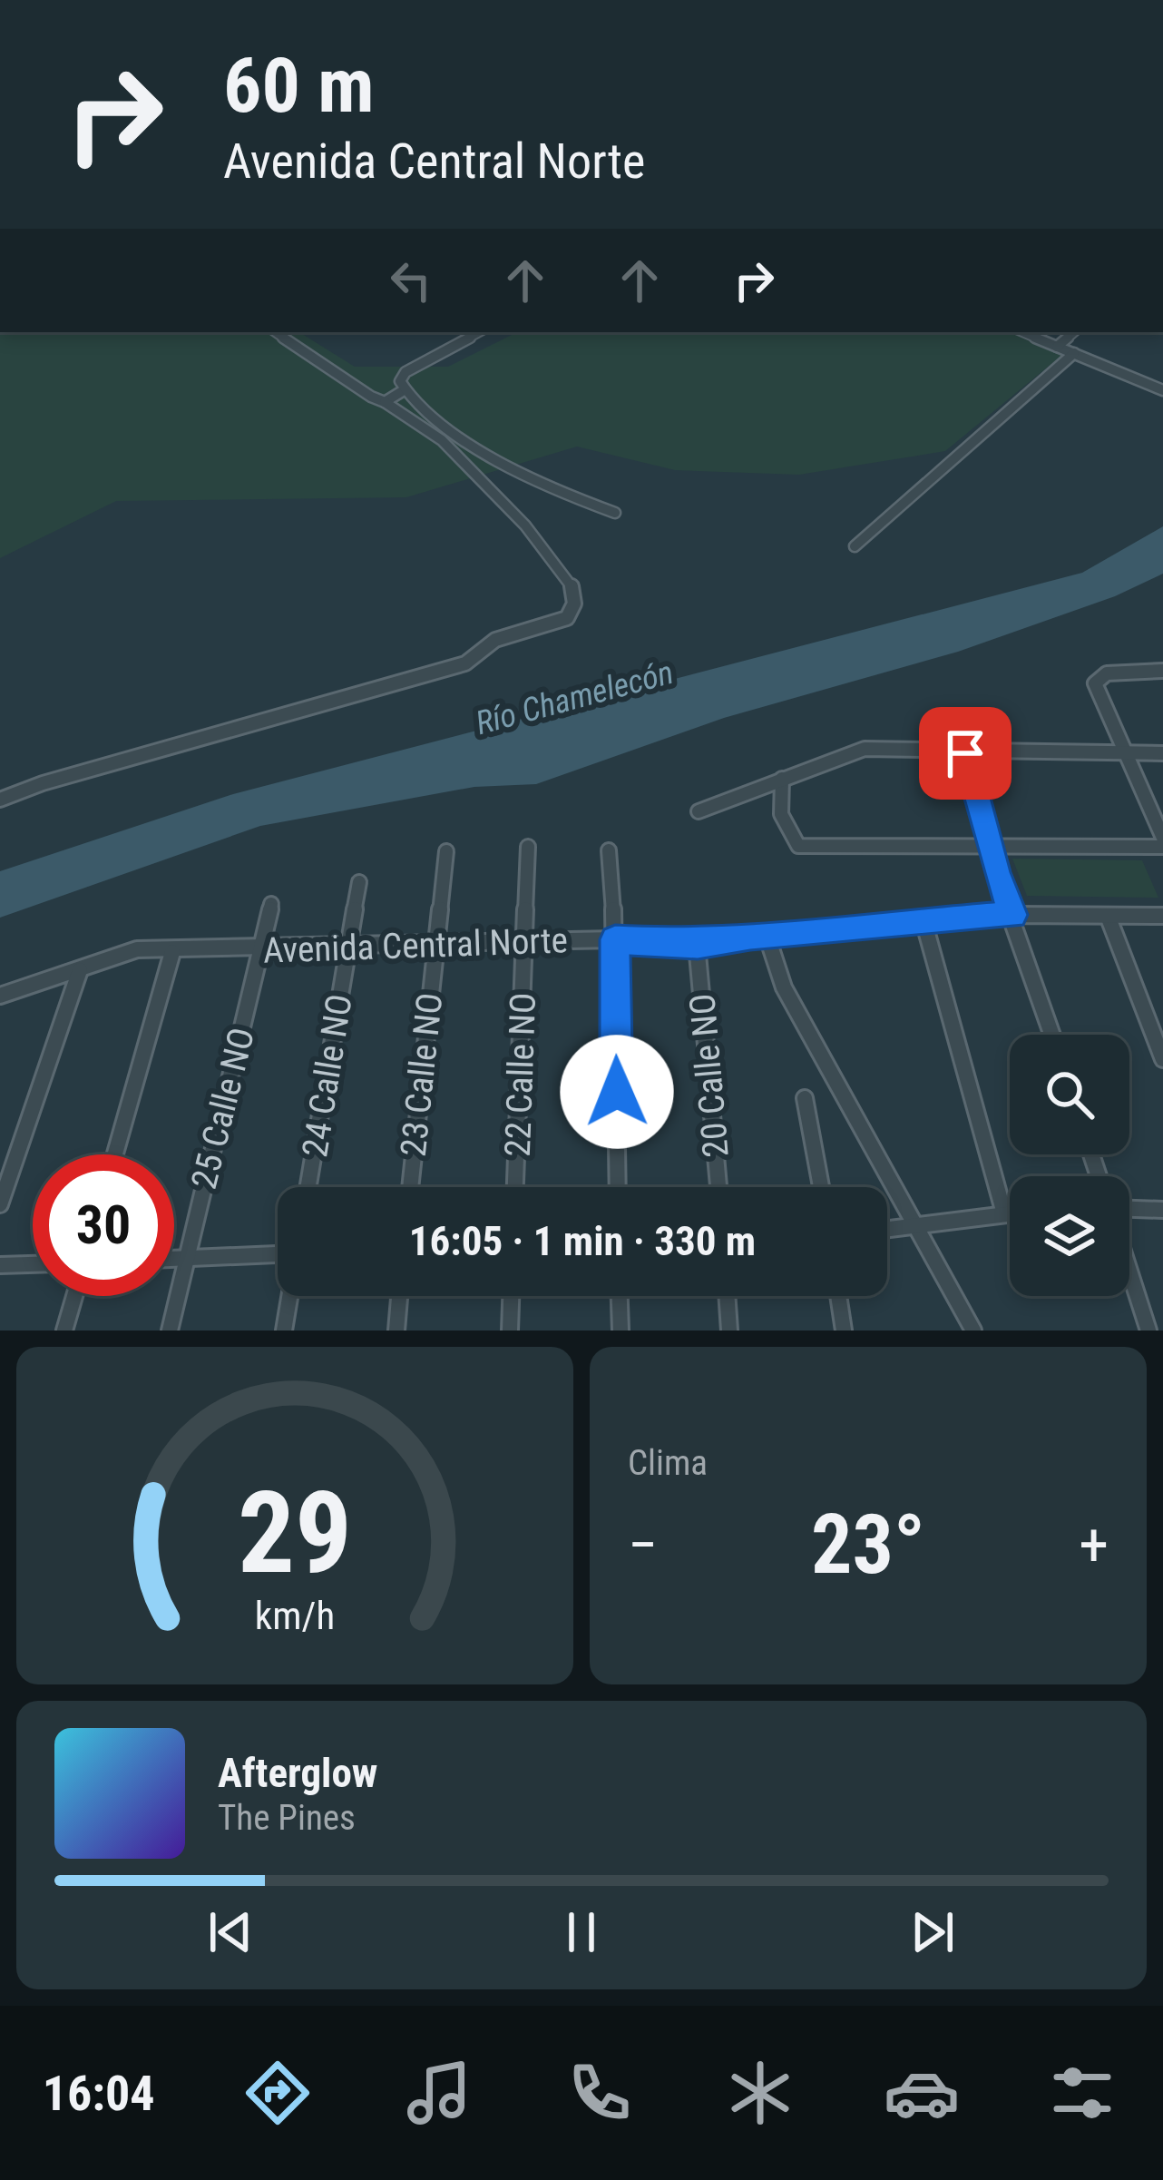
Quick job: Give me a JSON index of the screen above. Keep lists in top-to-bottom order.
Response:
{
  "streets": {
    "street": [
      "Avenida Central Norte",
      "23 Calle NO",
      "22 Calle NO",
      "24 Calle NO",
      "20 Calle NO",
      "25 Calle NO"
    ]
  },
  "crossings": [
    ["Avenida Central Norte", "23 Calle NO"],
    ["Avenida Central Norte", "22 Calle NO"],
    ["Avenida Central Norte", "24 Calle NO"],
    ["Avenida Central Norte", "20 Calle NO"],
    ["Avenida Central Norte", "25 Calle NO"]
  ],
  "water": ["Río Chamelecón"],
  "page": {
    "turn": ["60 m", "Avenida Central Norte"],
    "limit": "30",
    "trip": "16:05 · 1 min · 330 m",
    "tile": "Clima",
    "heat": ["−", "23°", "+"],
    "song": ["Afterglow", "The Pines"],
    "tabs": "16:04",
    "gauge": ["29", "km/h"]
  }
}
